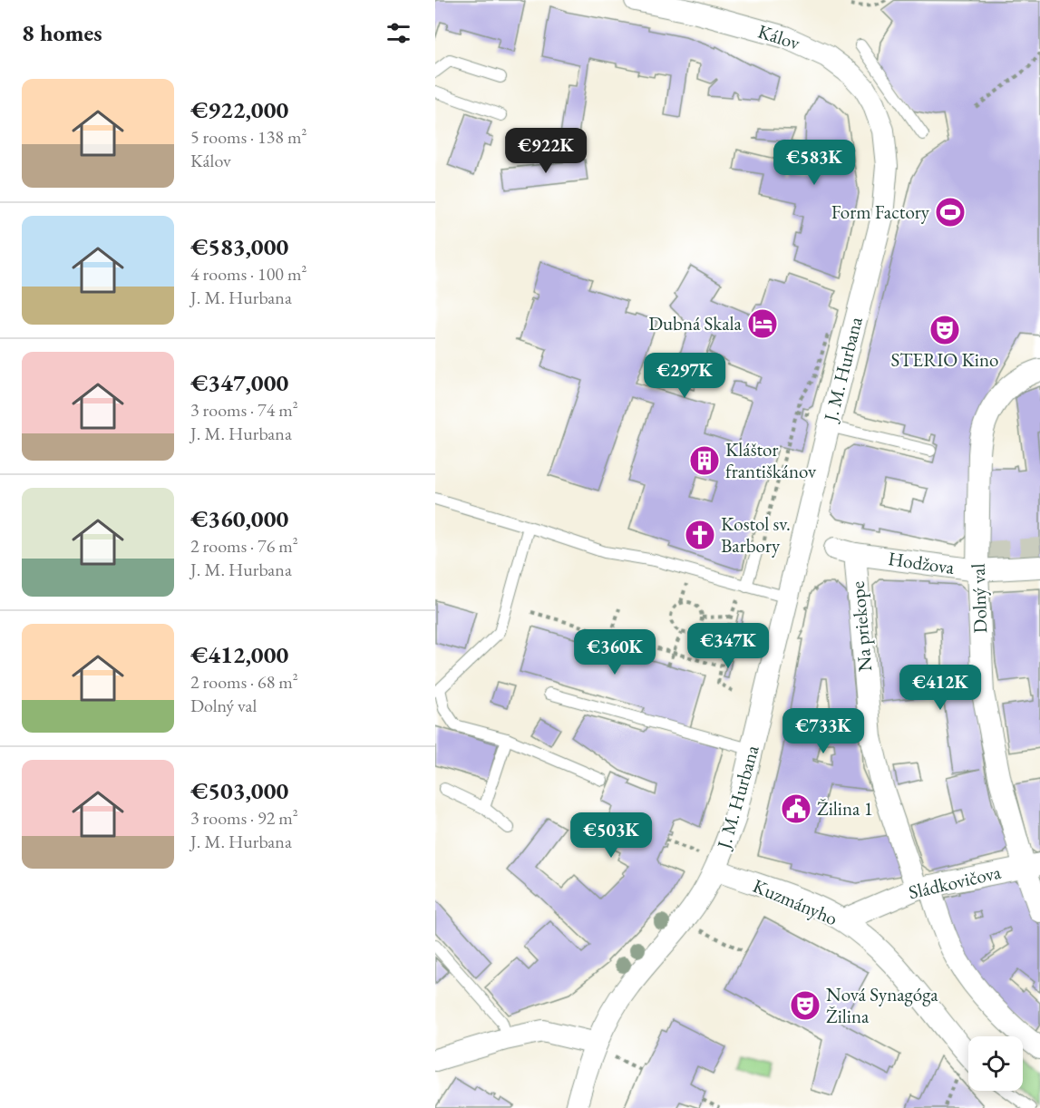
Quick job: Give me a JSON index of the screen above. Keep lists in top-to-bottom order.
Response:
{
  "streets": {
    "street": [
      "Kálov",
      "J. M. Hurbana",
      "Hodžova",
      "Dolný val",
      "Na priekope",
      "Sládkovičova",
      "Kuzmányho"
    ]
  },
  "crossings": [
    ["Kálov", "J. M. Hurbana"],
    ["J. M. Hurbana", "Kuzmányho"],
    ["Hodžova", "Dolný val"],
    ["Hodžova", "Na priekope"],
    ["Dolný val", "Sládkovičova"],
    ["Na priekope", "Sládkovičova"],
    ["Sládkovičova", "Kuzmányho"]
  ],
  "places": {
    "sports": ["Form Factory"],
    "hotel": ["Dubná Skala"],
    "theatre": ["STERIO Kino", "Nová Synagóga Žilina"],
    "building": ["Kláštor františkánov"],
    "church": ["Kostol sv. Barbory"],
    "public building": ["Žilina 1"]
  },
  "page": {
    "heading": "8 homes",
    "list": [
      {
        "name": "€922,000",
        "note": "5 rooms · 138 m² · Kálov"
      },
      {
        "name": "€583,000",
        "note": "4 rooms · 100 m² · J. M. Hurbana"
      },
      {
        "name": "€347,000",
        "note": "3 rooms · 74 m² · J. M. Hurbana"
      },
      {
        "name": "€360,000",
        "note": "2 rooms · 76 m² · J. M. Hurbana"
      },
      {
        "name": "€412,000",
        "note": "2 rooms · 68 m² · Dolný val"
      },
      {
        "name": "€503,000",
        "note": "3 rooms · 92 m² · J. M. Hurbana"
      }
    ],
    "price": [
      "€922K",
      "€583K",
      "€297K",
      "€347K",
      "€360K",
      "€412K",
      "€733K",
      "€503K"
    ]
  }
}
